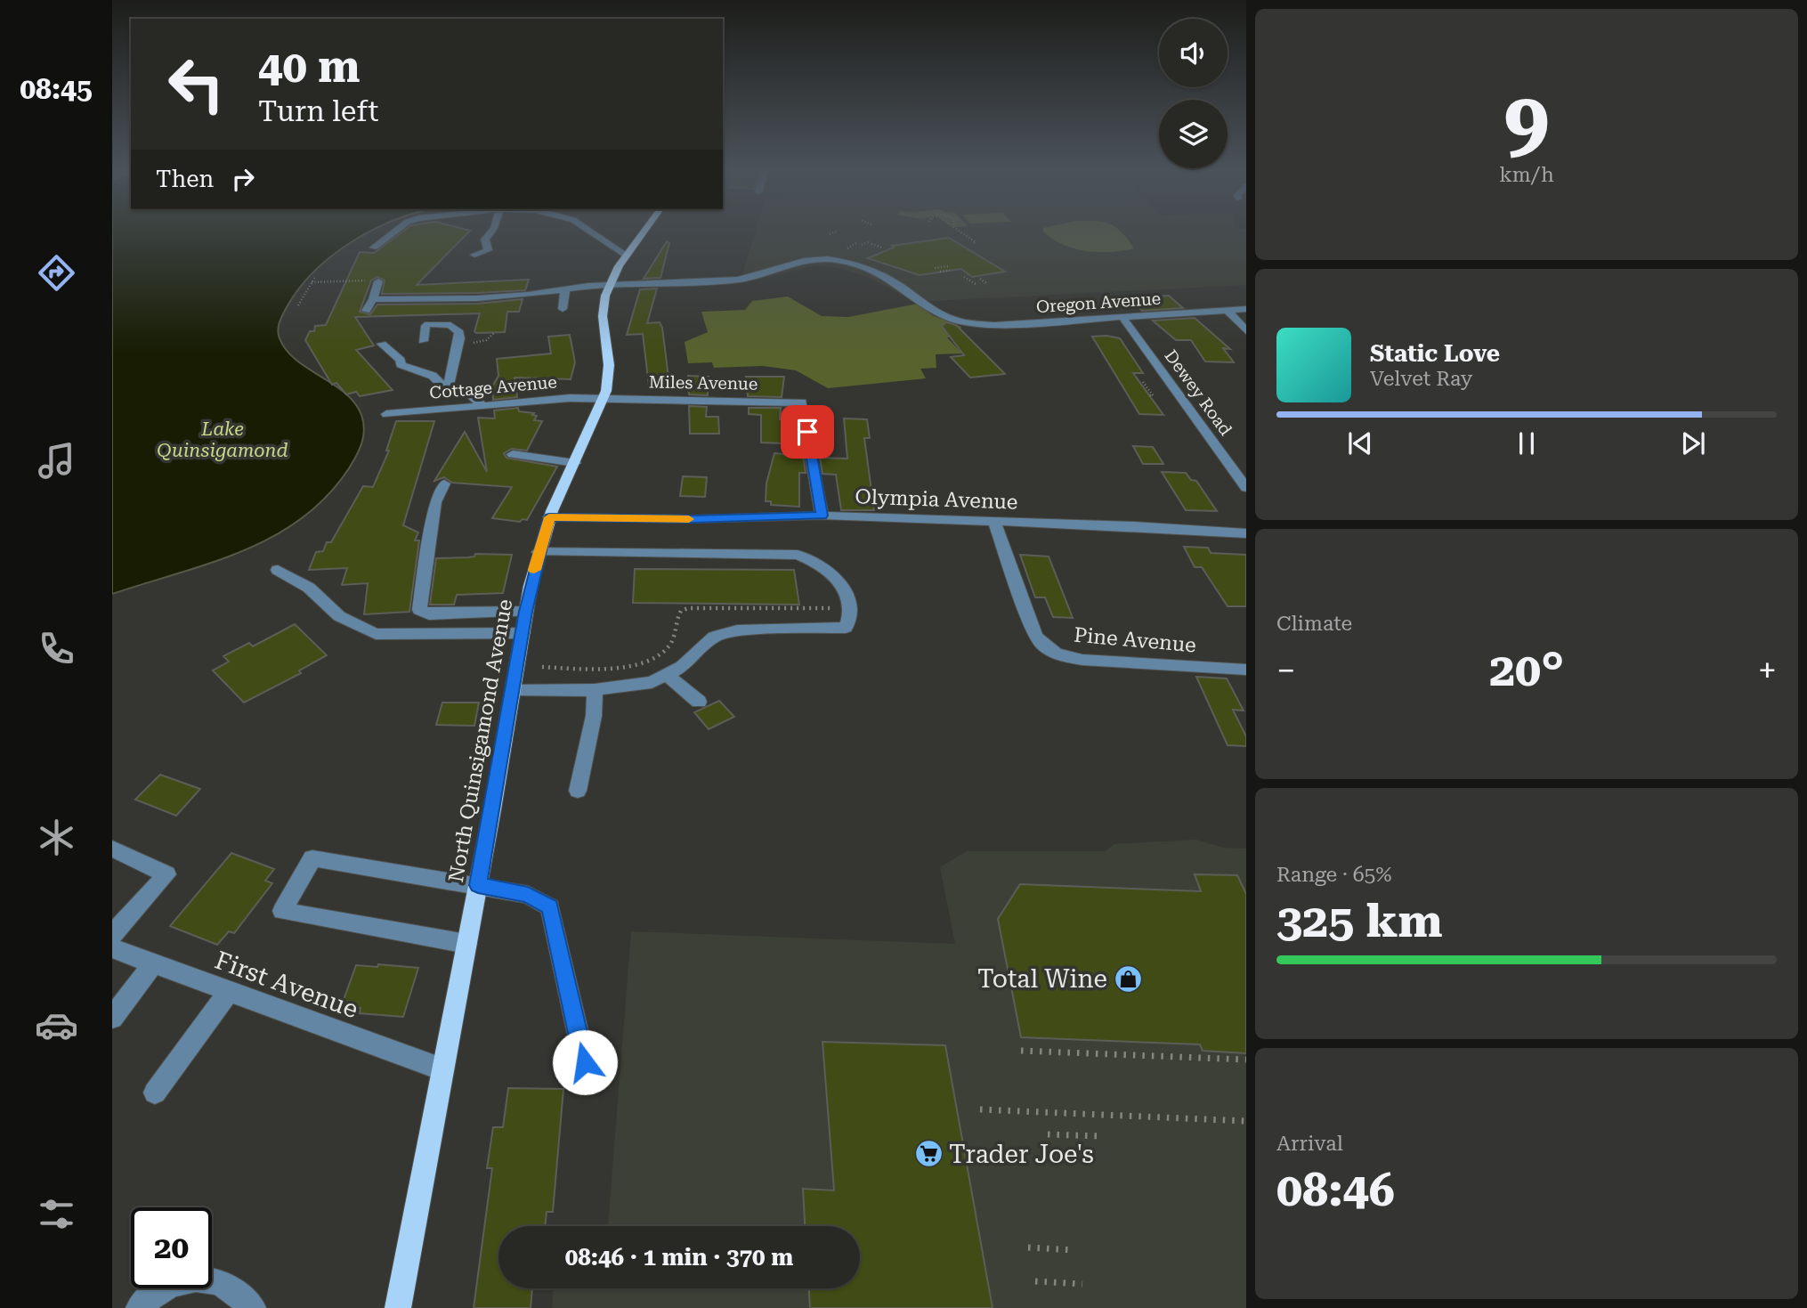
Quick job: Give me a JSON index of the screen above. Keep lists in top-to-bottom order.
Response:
{
  "streets": {
    "main road": ["North Quinsigamond Avenue"],
    "street": [
      "Oregon Avenue",
      "Miles Avenue",
      "Cottage Avenue",
      "Dewey Road",
      "Olympia Avenue",
      "Pine Avenue",
      "First Avenue"
    ]
  },
  "crossings": [
    ["Oregon Avenue", "Dewey Road"],
    ["Oregon Avenue", "North Quinsigamond Avenue"],
    ["Miles Avenue", "Cottage Avenue"],
    ["Miles Avenue", "Olympia Avenue"],
    ["Miles Avenue", "North Quinsigamond Avenue"],
    ["Cottage Avenue", "North Quinsigamond Avenue"],
    ["Olympia Avenue", "Pine Avenue"],
    ["Olympia Avenue", "North Quinsigamond Avenue"],
    ["North Quinsigamond Avenue", "First Avenue"]
  ],
  "water": ["Lake Quinsigamond"],
  "places": {
    "shop": ["Total Wine"],
    "supermarket": ["Trader Joe's"]
  },
  "page": {
    "tabs": "08:45",
    "tile": [
      ["9", "km/h"],
      "Climate",
      ["Range · 65%", "325 km"],
      ["Arrival", "08:46"]
    ],
    "turn": ["40 m", "Turn left"],
    "then": "Then",
    "song": ["Static Love", "Velvet Ray"],
    "heat": ["−", "20°", "+"],
    "limit": "20",
    "trip": "08:46 · 1 min · 370 m"
  }
}
